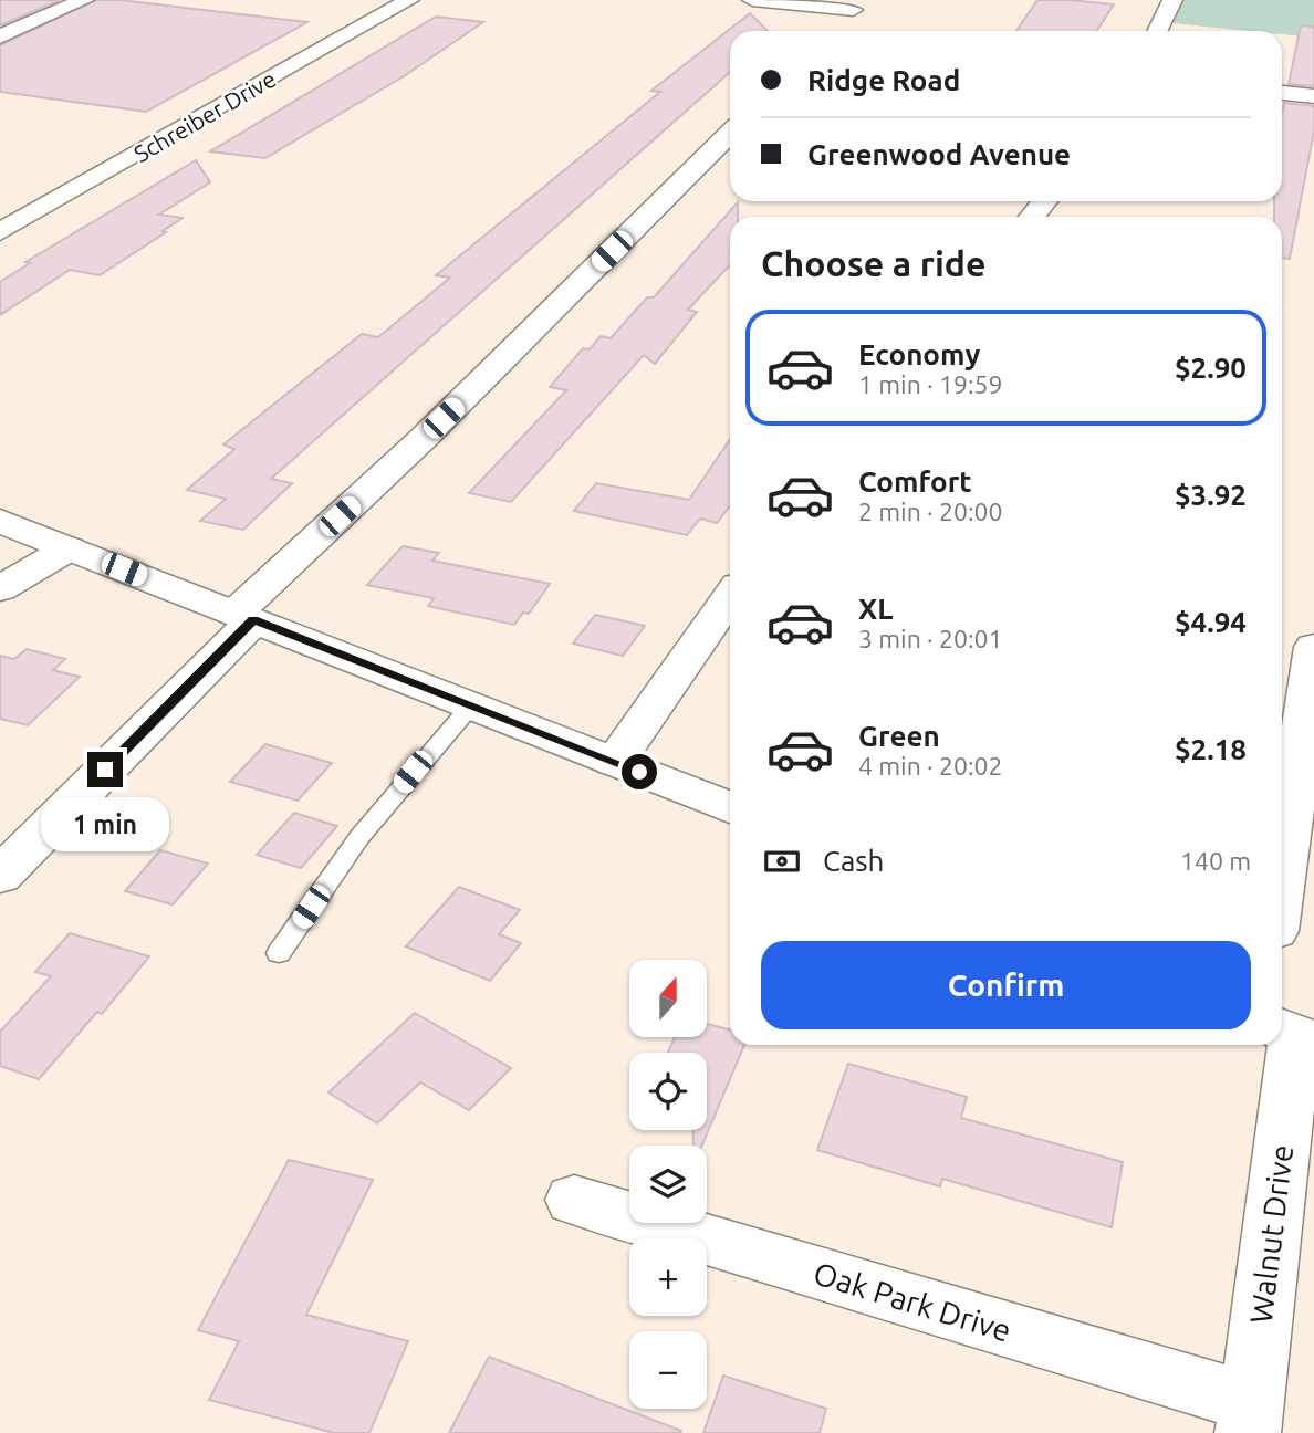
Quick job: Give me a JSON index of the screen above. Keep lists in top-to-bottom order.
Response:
{
  "streets": {
    "street": ["Schreiber Drive", "Walnut Drive", "Oak Park Drive"]
  },
  "crossings": [
    ["Walnut Drive", "Oak Park Drive"]
  ],
  "north": "top",
  "page": {
    "banner": ["Ridge Road", "Greenwood Avenue"],
    "heading": "Choose a ride",
    "list": [
      {
        "name": "Economy",
        "note": "1 min · 19:59",
        "value": "$2.90"
      },
      {
        "name": "Comfort",
        "note": "2 min · 20:00",
        "value": "$3.92"
      },
      {
        "name": "XL",
        "note": "3 min · 20:01",
        "value": "$4.94"
      },
      {
        "name": "Green",
        "note": "4 min · 20:02",
        "value": "$2.18"
      }
    ],
    "bubble": "1 min",
    "pay": ["Cash", "140 m"],
    "buttons": "Confirm",
    "map_buttons": ["+", "−"]
  }
}
